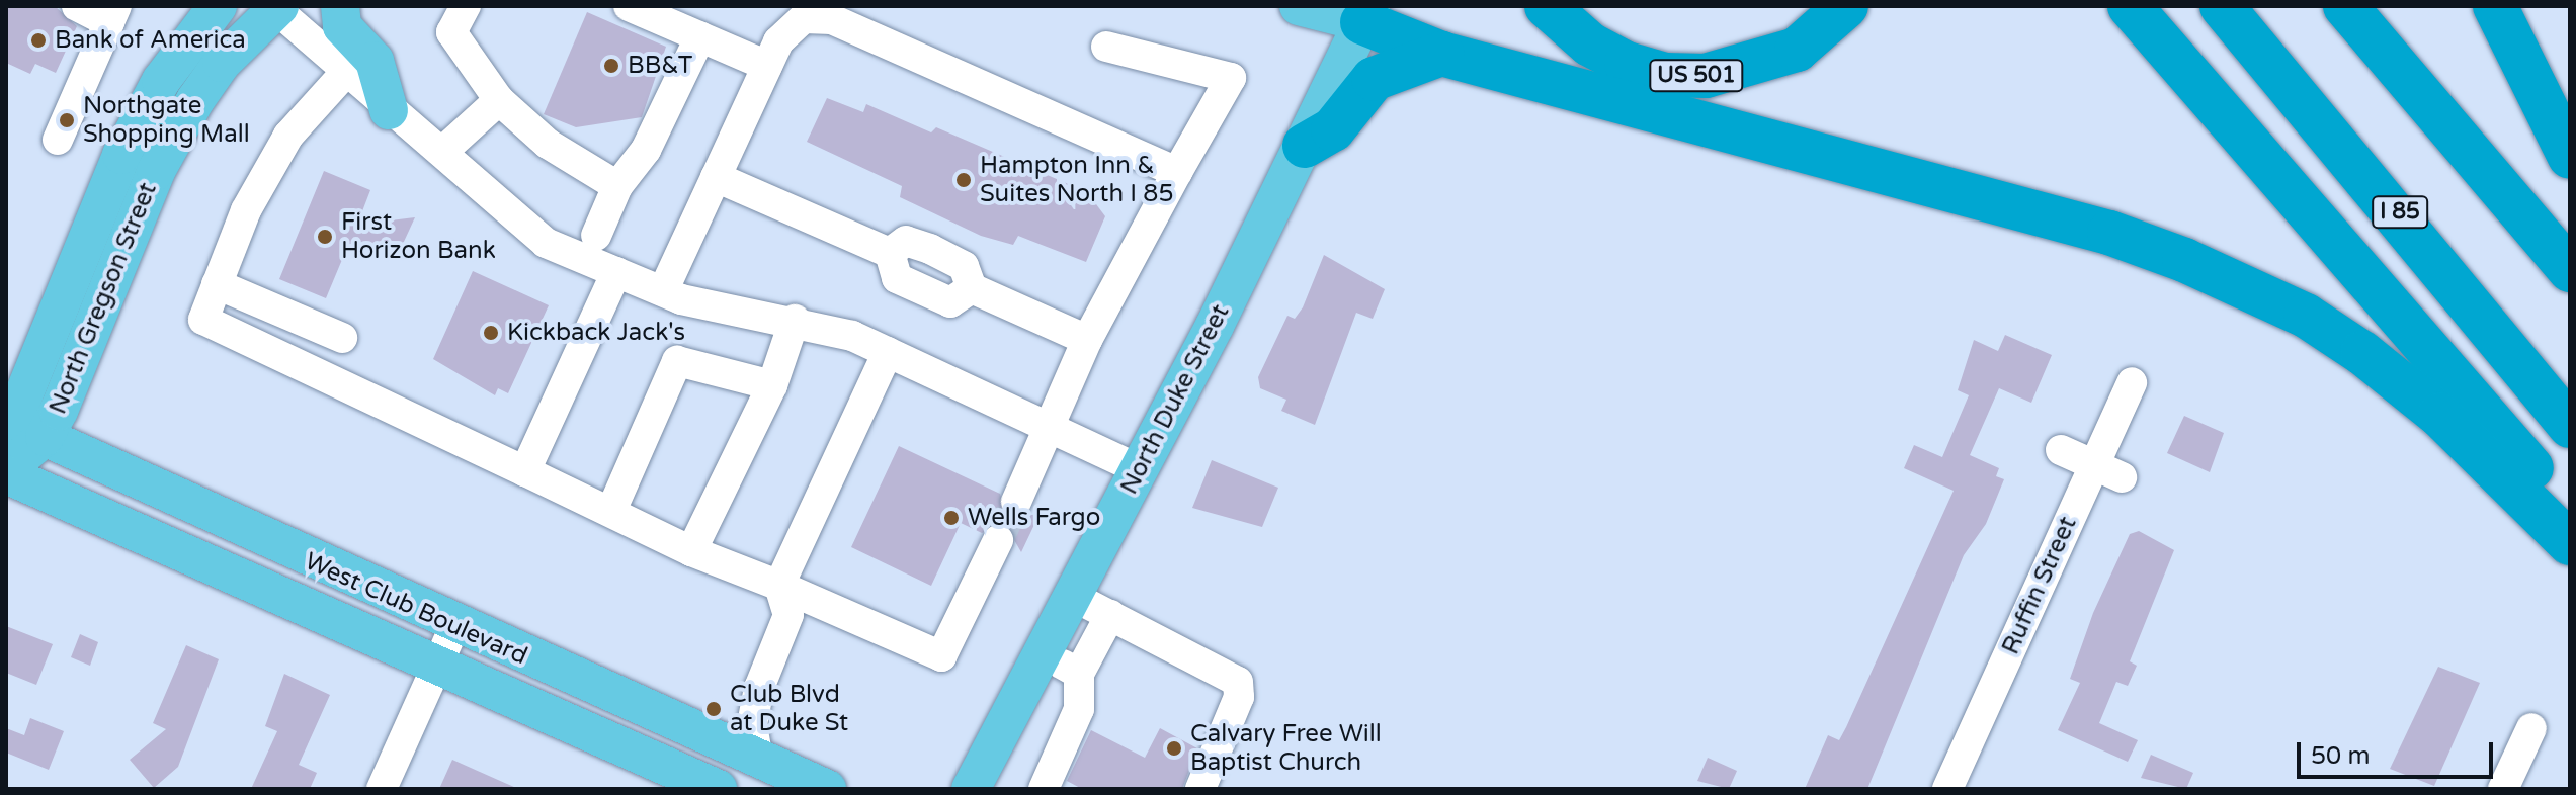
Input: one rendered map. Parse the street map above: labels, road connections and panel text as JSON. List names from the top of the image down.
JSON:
{
  "streets": {
    "highway": ["US 501", "I 85"],
    "main road": ["North Gregson Street", "North Duke Street", "West Club Boulevard"],
    "street": ["Ruffin Street"]
  },
  "crossings": [
    ["North Gregson Street", "West Club Boulevard"]
  ],
  "places": [
    "Bank of America",
    "BB&T",
    "Northgate Shopping Mall",
    "Hampton Inn & Suites North I 85",
    "First Horizon Bank",
    "Kickback Jack's",
    "Wells Fargo",
    "Club Blvd at Duke St",
    "Calvary Free Will Baptist Church"
  ],
  "scale_bar": "50 m"
}
